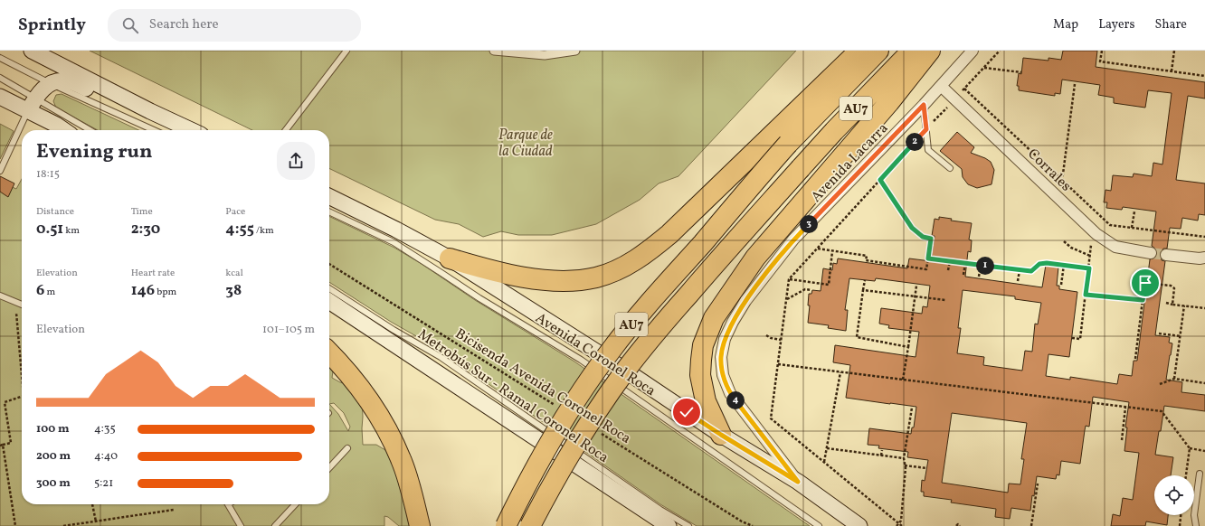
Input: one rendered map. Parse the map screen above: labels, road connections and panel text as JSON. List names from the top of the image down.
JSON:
{
  "streets": {
    "highway": ["AU7"],
    "main road": ["Avenida Coronel Roca"],
    "street": ["Avenida Lacarra", "Corrales"],
    "lane": ["Metrobús Sur - Ramal Coronel Roca"],
    "path": ["Bicisenda Avenida Coronel Roca"]
  },
  "crossings": [
    ["Avenida Lacarra", "Corrales"],
    ["Avenida Lacarra", "Avenida Coronel Roca"]
  ],
  "parks": ["Parque de la Ciudad"],
  "page": {
    "header": "Sprintly",
    "search": "Search here",
    "nav": ["Map", "Layers", "Share"],
    "heading": ["Evening run", "18:15"],
    "pins": [
      "2",
      "3",
      "1",
      "4"
    ],
    "stats": [
      ["Distance", "0.51 km"],
      ["Time", "2:30"],
      ["Pace", "4:55 /km"],
      ["Elevation", "6 m"],
      ["Heart rate", "146 bpm"],
      ["kcal", "38"]
    ],
    "chart": ["Elevation", "101–105 m"],
    "list": [
      {
        "name": "100 m",
        "note": "4:35"
      },
      {
        "name": "200 m",
        "note": "4:40"
      },
      {
        "name": "300 m",
        "note": "5:21"
      }
    ]
  }
}
